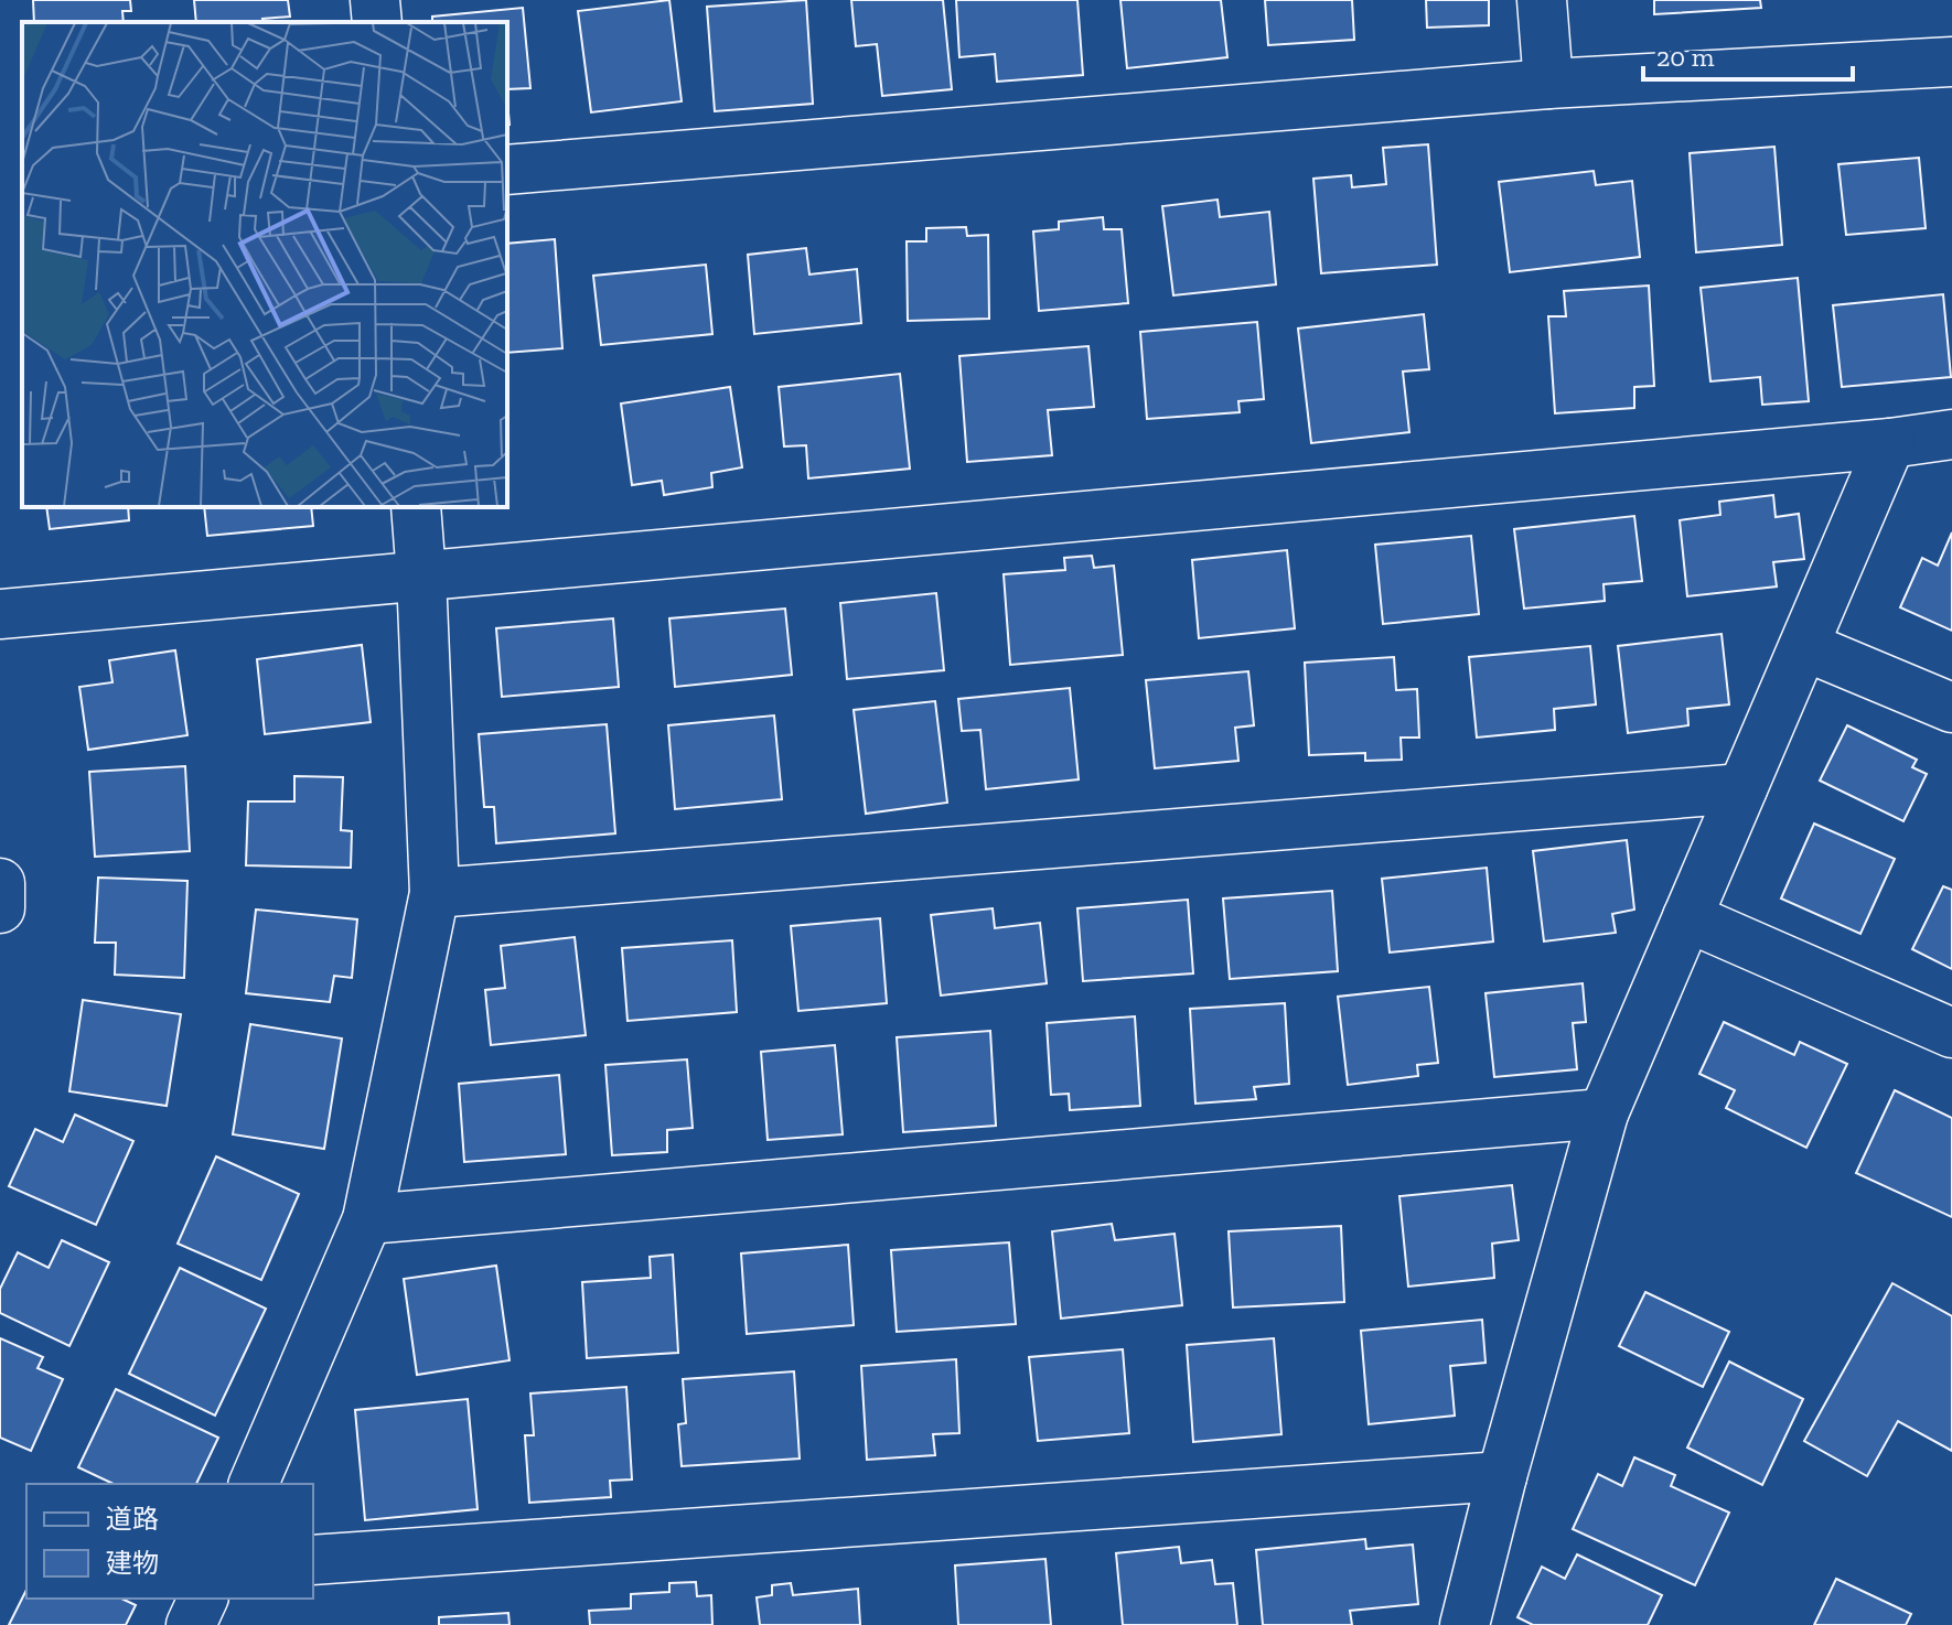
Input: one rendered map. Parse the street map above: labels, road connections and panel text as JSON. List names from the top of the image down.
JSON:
{
  "legend": ["道路", "建物"],
  "scale_bar": "20 m"
}
